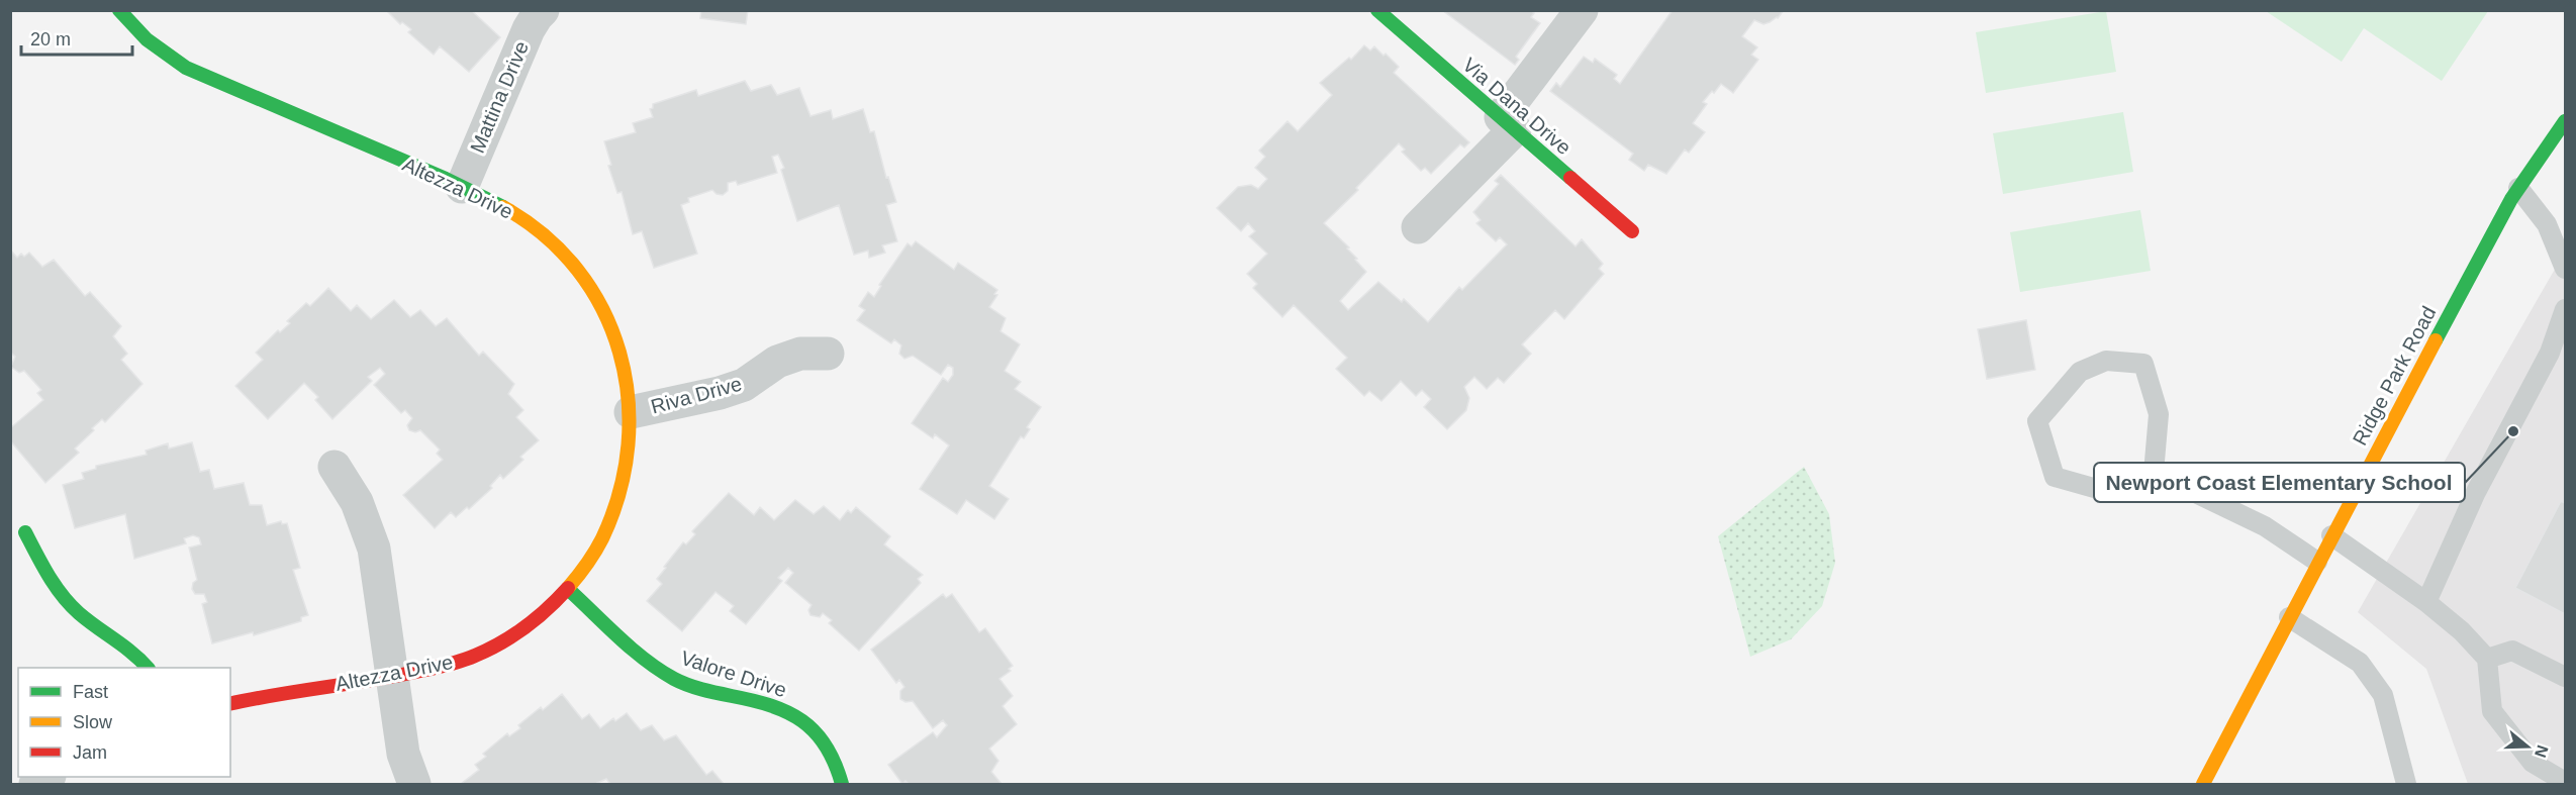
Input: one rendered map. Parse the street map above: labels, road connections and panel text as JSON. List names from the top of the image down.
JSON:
{
  "streets": {
    "street": [
      "Mattina Drive",
      "Via Dana Drive",
      "Altezza Drive",
      "Ridge Park Road",
      "Riva Drive",
      "Valore Drive"
    ]
  },
  "crossings": [
    ["Mattina Drive", "Altezza Drive"],
    ["Altezza Drive", "Riva Drive"],
    ["Altezza Drive", "Valore Drive"]
  ],
  "places": ["Newport Coast Elementary School"],
  "legend": ["Fast", "Slow", "Jam"],
  "scale_bar": "20 m",
  "north": "right"
}
